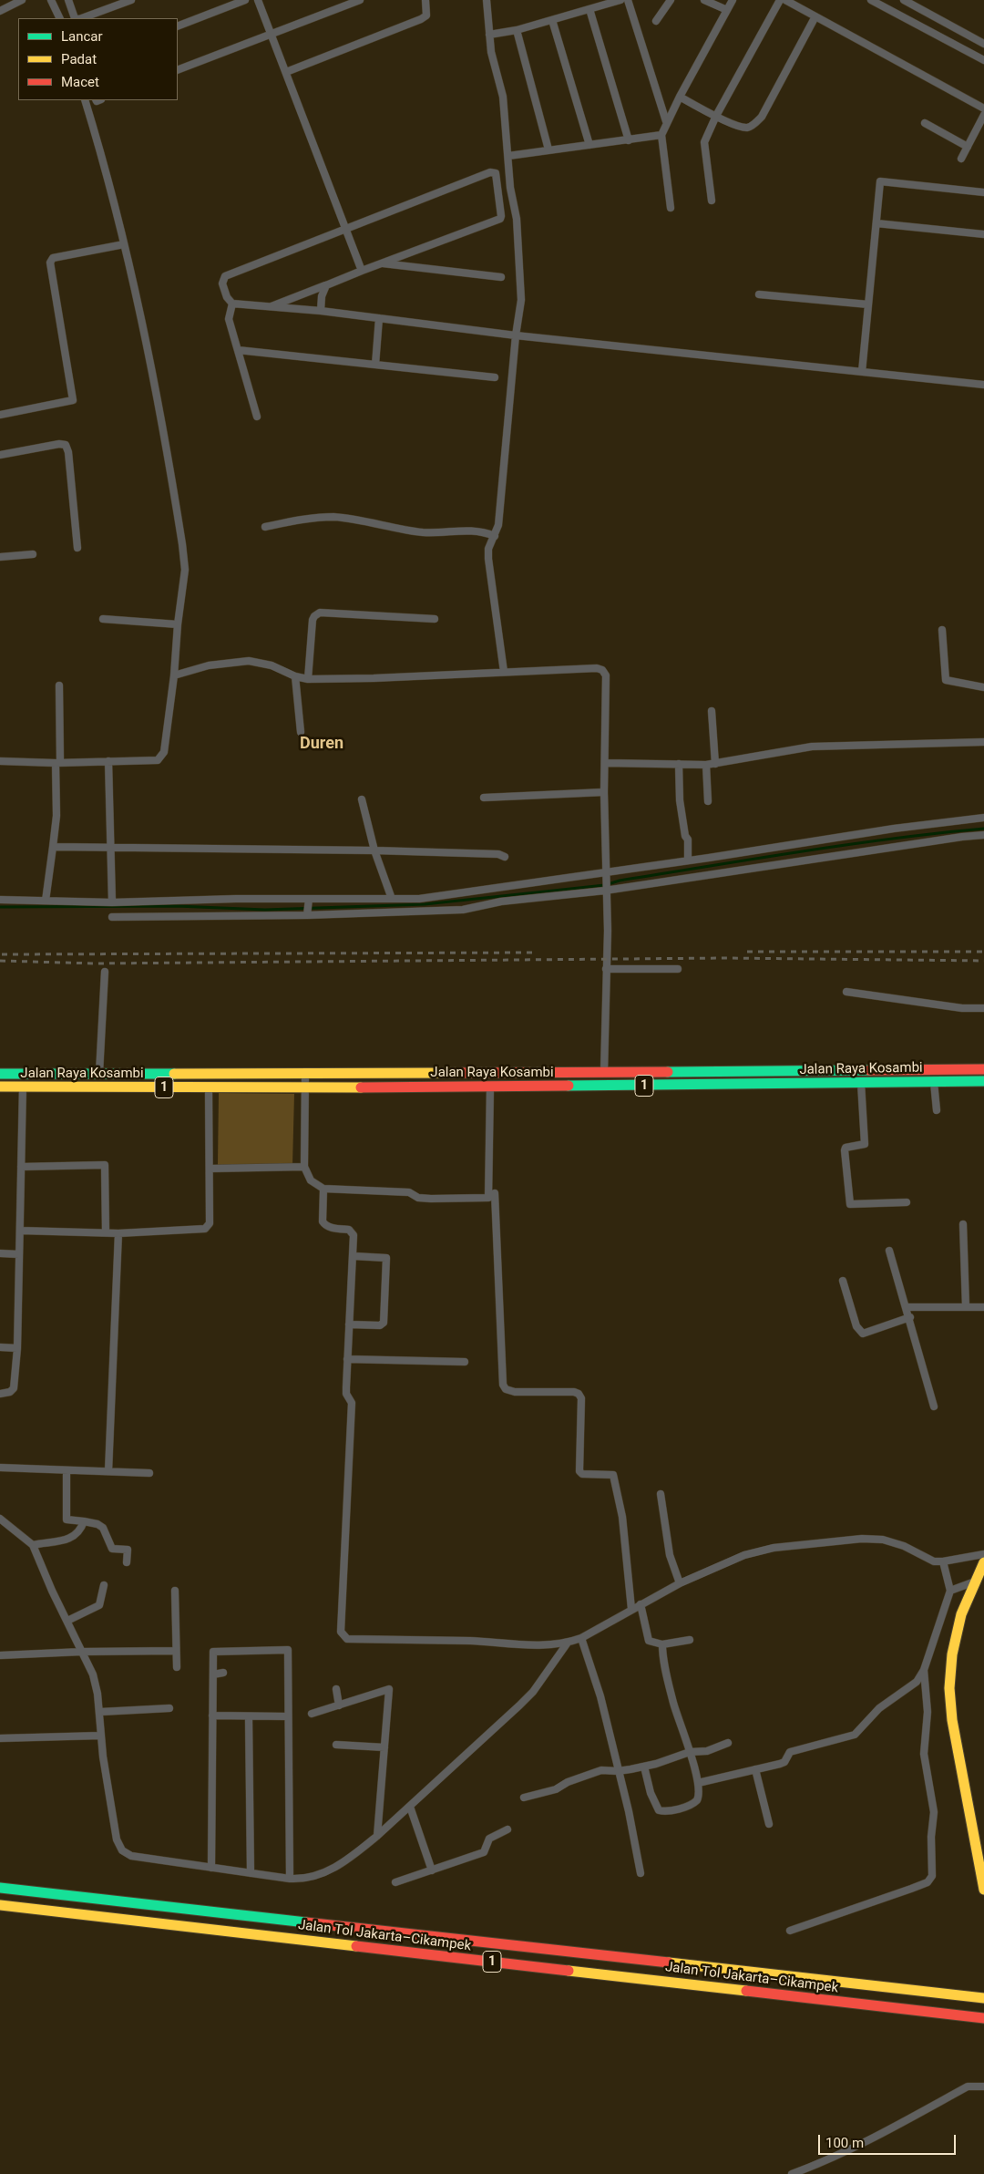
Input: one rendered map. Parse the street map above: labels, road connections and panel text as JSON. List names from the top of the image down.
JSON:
{
  "streets": {
    "main road": ["Jalan Raya Kosambi", "1", "Jalan Tol Jakarta–Cikampek"]
  },
  "districts": ["Duren"],
  "legend": ["Lancar", "Padat", "Macet"],
  "scale_bar": "100 m"
}
